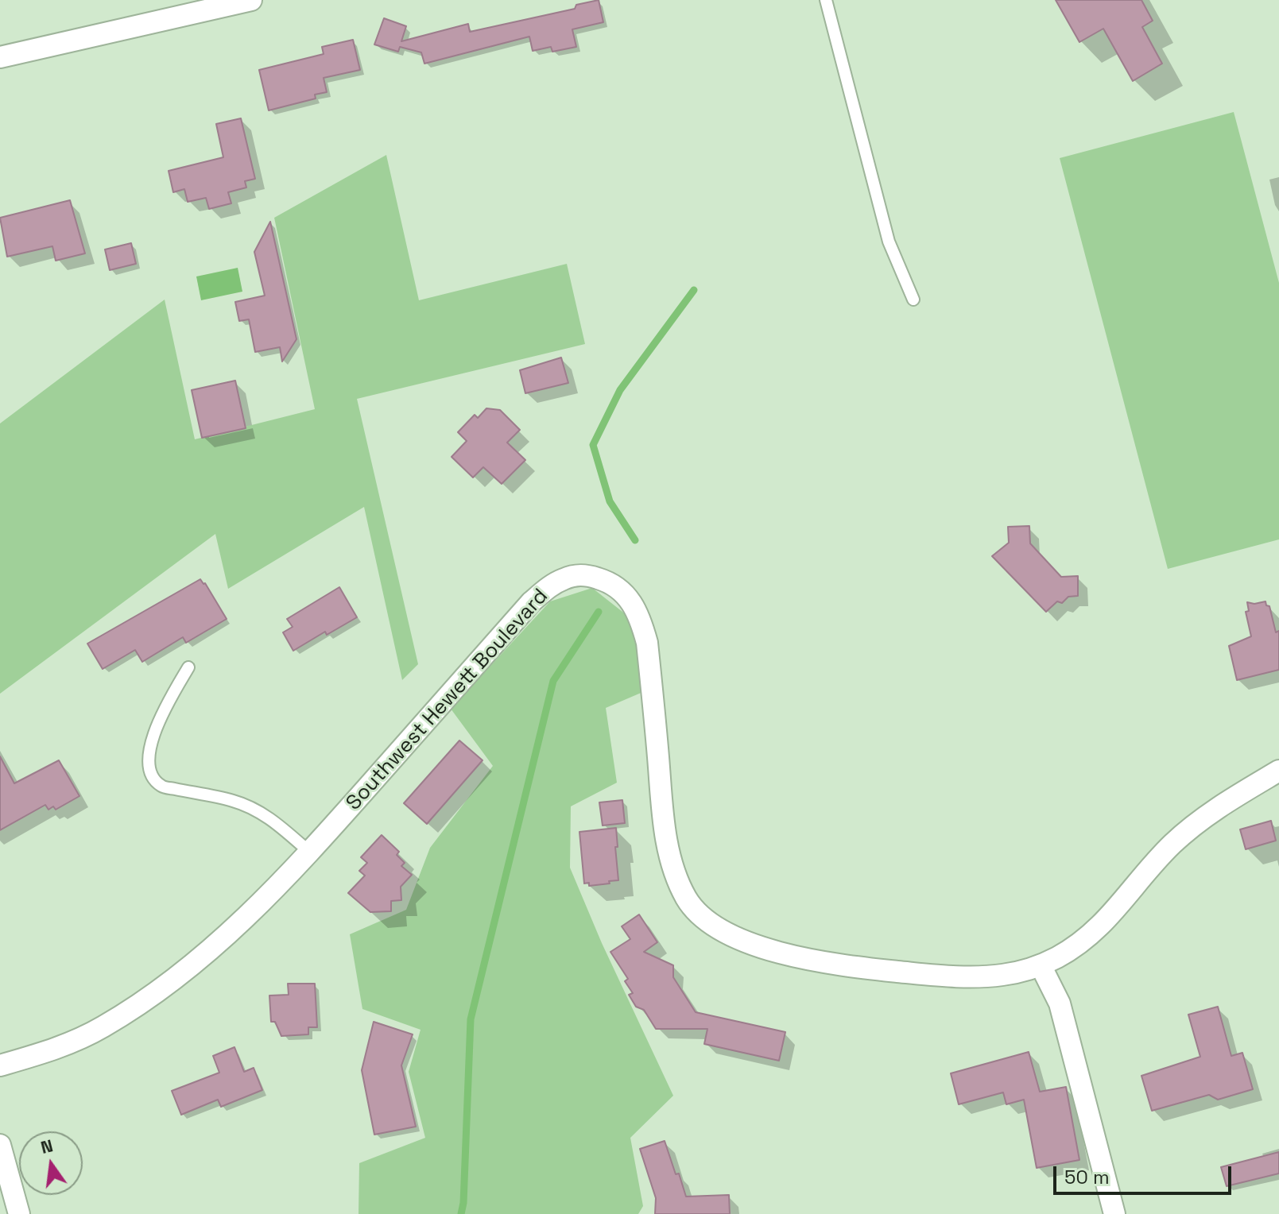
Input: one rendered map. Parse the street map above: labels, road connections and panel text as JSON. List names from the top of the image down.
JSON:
{
  "streets": {
    "street": ["Southwest Hewett Boulevard"]
  },
  "scale_bar": "50 m",
  "north": "top"
}
